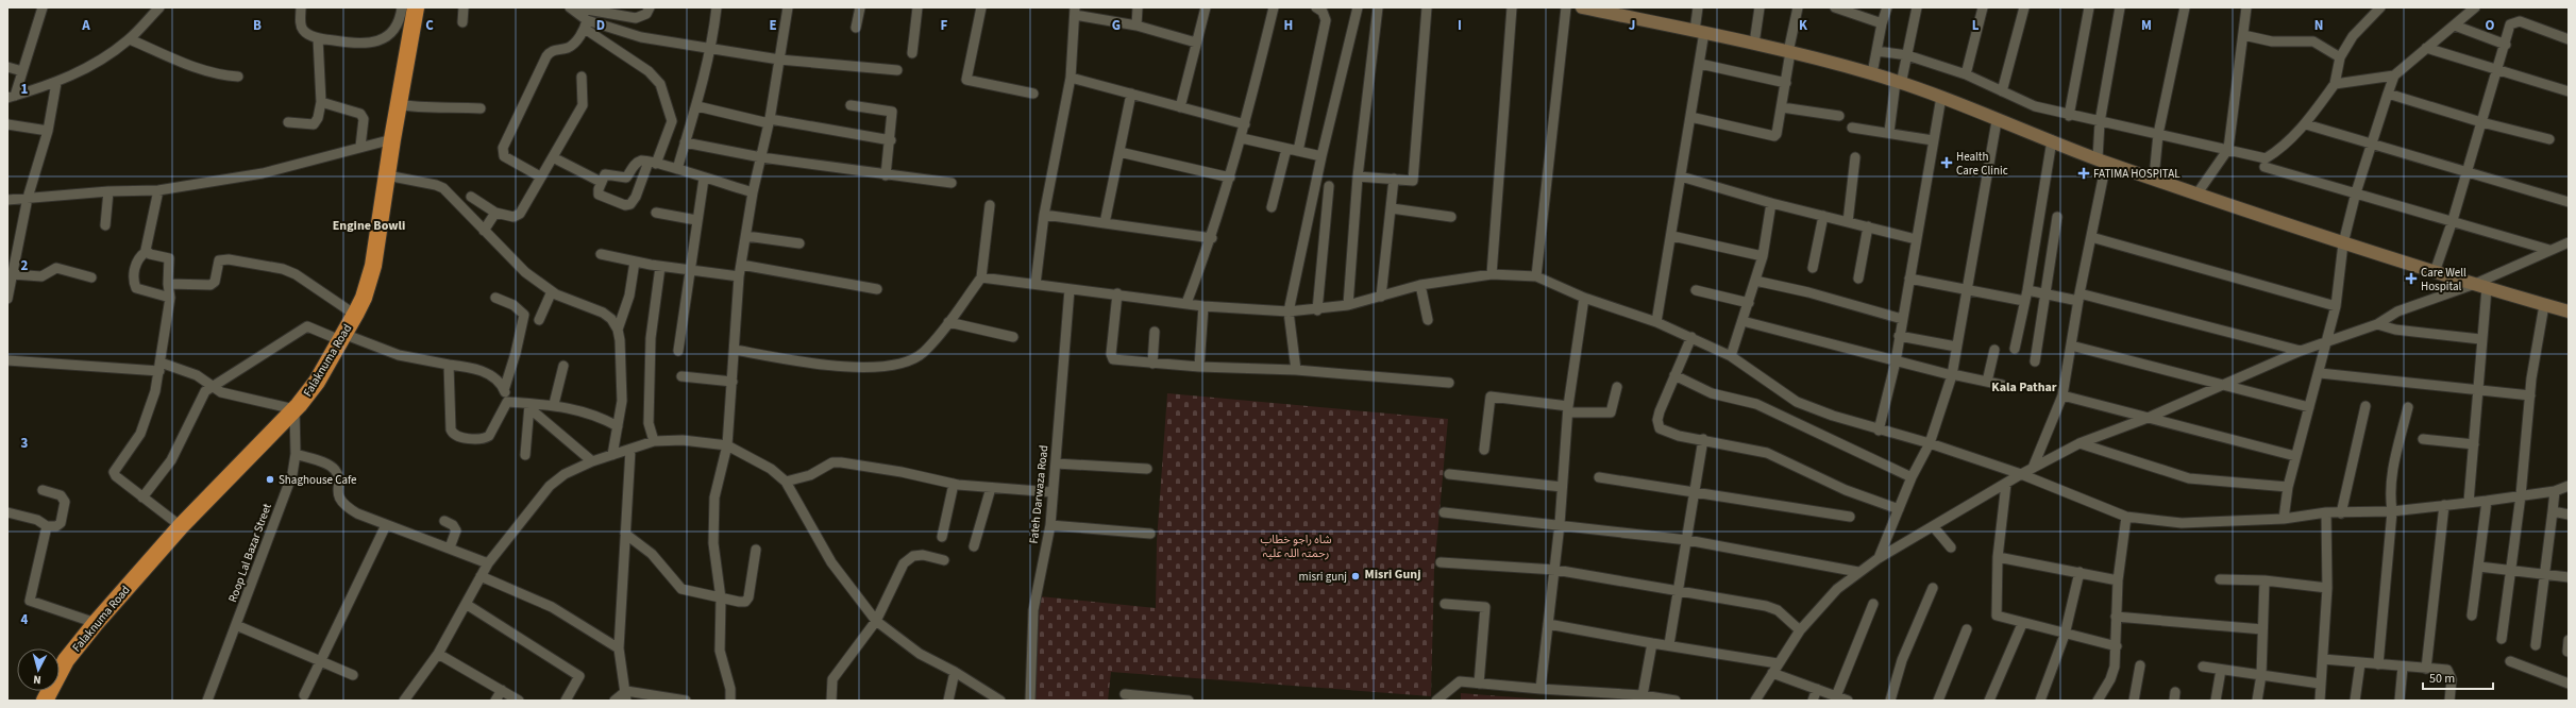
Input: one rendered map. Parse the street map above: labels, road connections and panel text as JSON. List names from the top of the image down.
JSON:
{
  "streets": {
    "highway": ["Falaknuma Road"],
    "street": ["Fateh Darwaza Road", "Roop Lal Bazar Street"]
  },
  "crossings": [
    ["Falaknuma Road", "Roop Lal Bazar Street"]
  ],
  "districts": ["Engine Bowli", "Kala Pathar", "Misri Gunj"],
  "parks": ["شاہ راجو خطاب رحمتہ اللہ علیہ"],
  "places": {
    "health": ["Health Care Clinic", "FATIMA HOSPITAL", "Care Well Hospital"],
    "other": ["Shaghouse Cafe", "misri gunj"]
  },
  "scale_bar": "50 m",
  "north": "bottom",
  "grid": {
    "columns": [
      "A",
      "B",
      "C",
      "D",
      "E",
      "F",
      "G",
      "H",
      "I",
      "J",
      "K",
      "L",
      "M",
      "N",
      "O"
    ],
    "rows": [
      "1",
      "2",
      "3",
      "4"
    ]
  }
}
